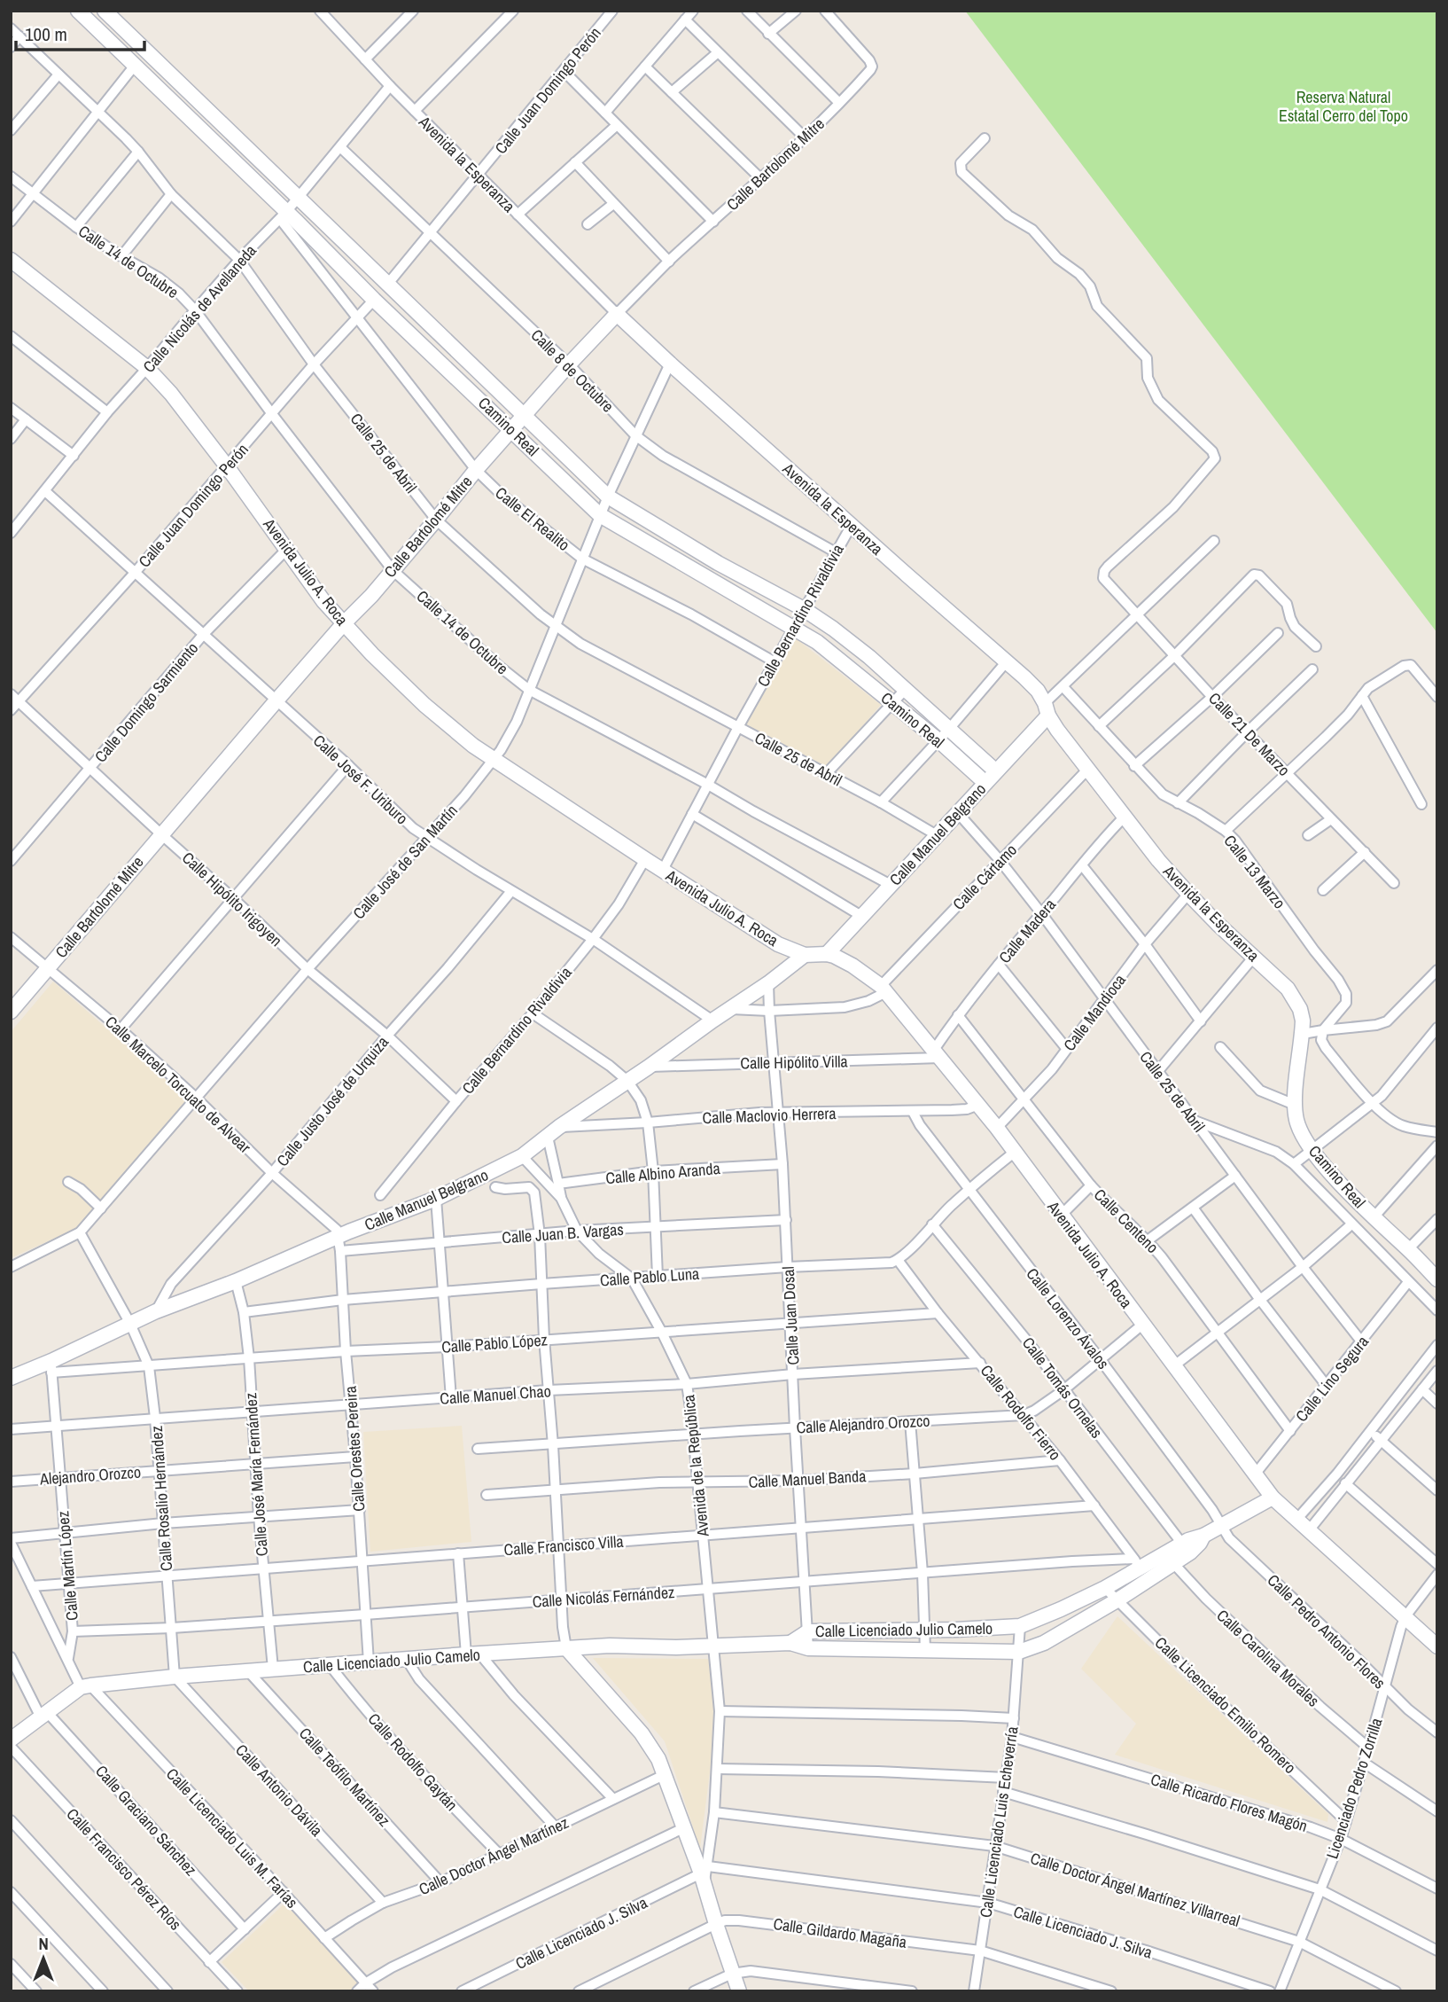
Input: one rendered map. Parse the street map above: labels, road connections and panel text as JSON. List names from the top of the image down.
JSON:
{
  "streets": {
    "street": [
      "Calle Juan Domingo Perón",
      "Avenida la Esperanza",
      "Calle Bartolomé Mitre",
      "Calle 14 de Octubre",
      "Calle Nicolás de Avellaneda",
      "Calle 8 de Octubre",
      "Camino Real",
      "Calle 25 de Abril",
      "Calle El Realito",
      "Avenida Julio A. Roca",
      "Calle Bernardino Rivaldivia",
      "Calle Domingo Sarmiento",
      "Calle 21 De Marzo",
      "Calle José F. Uriburo",
      "Calle Manuel Belgrano",
      "Calle José de San Martín",
      "Calle 13 Marzo",
      "Calle Cártamo",
      "Calle Hipólito Irigoyen",
      "Calle Madera",
      "Calle Mandioca",
      "Calle Hipólito Villa",
      "Calle Marcelo Torcuato de Alvear",
      "Calle Justo José de Urquiza",
      "Calle Maclovio Herrera",
      "Calle Albino Aranda",
      "Calle Centeno",
      "Calle Juan B. Vargas",
      "Calle Pablo Luna",
      "Calle Juan Dosal",
      "Calle Lorenzo Ávalos",
      "Calle Pablo López",
      "Calle Lino Segura",
      "Calle Tomás Ornelas",
      "Calle Manuel Chao",
      "Calle Rodolfo Fierro",
      "Calle Alejandro Orozco",
      "Calle Orestes Pereira",
      "Avenida de la República",
      "Calle José María Fernández",
      "Alejandro Orozco",
      "Calle Manuel Banda",
      "Calle Rosalio Hernández",
      "Calle Francisco Villa",
      "Calle Martín López",
      "Calle Nicolás Fernández",
      "Calle Licenciado Julio Camelo",
      "Calle Pedro Antonio Flores",
      "Calle Carolina Morales",
      "Calle Licenciado Emilio Romero",
      "Calle Rodolfo Gaytán",
      "Calle Teófilo Martínez",
      "Licenciado Pedro Zorrilla",
      "Calle Antonio Dávila",
      "Calle Ricardo Flores Magón",
      "Calle Graciano Sánchez",
      "Calle Licenciado Luis Echeverría",
      "Calle Licenciado Luis M. Farías",
      "Calle Doctor Ángel Martínez",
      "Calle Francisco Pérez Ríos",
      "Calle Doctor Ángel Martínez Villarreal",
      "Calle Licenciado J. Silva",
      "Calle Gildardo Magaña"
    ]
  },
  "crossings": [
    ["Calle Juan Domingo Perón", "Avenida la Esperanza"],
    ["Calle Juan Domingo Perón", "Calle 14 de Octubre"],
    ["Calle Juan Domingo Perón", "Calle 8 de Octubre"],
    ["Calle Juan Domingo Perón", "Camino Real"],
    ["Calle Juan Domingo Perón", "Calle 25 de Abril"],
    ["Calle Juan Domingo Perón", "Calle El Realito"],
    ["Calle Juan Domingo Perón", "Avenida Julio A. Roca"],
    ["Calle Juan Domingo Perón", "Calle José F. Uriburo"],
    ["Calle Juan Domingo Perón", "Calle Hipólito Irigoyen"],
    ["Avenida la Esperanza", "Calle Bartolomé Mitre"],
    ["Avenida la Esperanza", "Calle Nicolás de Avellaneda"],
    ["Avenida la Esperanza", "Camino Real"],
    ["Avenida la Esperanza", "Calle Bernardino Rivaldivia"],
    ["Avenida la Esperanza", "Calle Manuel Belgrano"],
    ["Avenida la Esperanza", "Calle José de San Martín"],
    ["Avenida la Esperanza", "Calle Cártamo"],
    ["Avenida la Esperanza", "Calle Madera"],
    ["Avenida la Esperanza", "Calle Mandioca"],
    ["Calle Bartolomé Mitre", "Calle 14 de Octubre"],
    ["Calle Bartolomé Mitre", "Calle 8 de Octubre"],
    ["Calle Bartolomé Mitre", "Camino Real"],
    ["Calle Bartolomé Mitre", "Calle 25 de Abril"],
    ["Calle Bartolomé Mitre", "Calle El Realito"],
    ["Calle Bartolomé Mitre", "Avenida Julio A. Roca"],
    ["Calle Bartolomé Mitre", "Calle José F. Uriburo"],
    ["Calle Bartolomé Mitre", "Calle Hipólito Irigoyen"],
    ["Calle Bartolomé Mitre", "Calle Marcelo Torcuato de Alvear"],
    ["Calle 14 de Octubre", "Calle Nicolás de Avellaneda"],
    ["Calle 14 de Octubre", "Calle Bernardino Rivaldivia"],
    ["Calle 14 de Octubre", "Calle Manuel Belgrano"],
    ["Calle 14 de Octubre", "Calle José de San Martín"],
    ["Calle Nicolás de Avellaneda", "Calle 8 de Octubre"],
    ["Calle Nicolás de Avellaneda", "Camino Real"],
    ["Calle Nicolás de Avellaneda", "Calle 25 de Abril"],
    ["Calle Nicolás de Avellaneda", "Calle El Realito"],
    ["Calle Nicolás de Avellaneda", "Avenida Julio A. Roca"],
    ["Calle Nicolás de Avellaneda", "Calle José F. Uriburo"],
    ["Calle 8 de Octubre", "Calle Bernardino Rivaldivia"],
    ["Calle 8 de Octubre", "Calle José de San Martín"],
    ["Camino Real", "Calle 25 de Abril"],
    ["Camino Real", "Calle El Realito"],
    ["Camino Real", "Calle Bernardino Rivaldivia"],
    ["Camino Real", "Calle Manuel Belgrano"],
    ["Camino Real", "Calle José de San Martín"],
    ["Camino Real", "Calle Lino Segura"],
    ["Calle 25 de Abril", "Calle Bernardino Rivaldivia"],
    ["Calle 25 de Abril", "Calle Manuel Belgrano"],
    ["Calle 25 de Abril", "Calle José de San Martín"],
    ["Calle 25 de Abril", "Calle Cártamo"],
    ["Calle 25 de Abril", "Calle Madera"],
    ["Calle 25 de Abril", "Calle Mandioca"],
    ["Calle 25 de Abril", "Calle Lino Segura"],
    ["Calle El Realito", "Calle Bernardino Rivaldivia"],
    ["Calle El Realito", "Calle José de San Martín"],
    ["Avenida Julio A. Roca", "Calle Bernardino Rivaldivia"],
    ["Avenida Julio A. Roca", "Calle Domingo Sarmiento"],
    ["Avenida Julio A. Roca", "Calle Manuel Belgrano"],
    ["Avenida Julio A. Roca", "Calle José de San Martín"],
    ["Avenida Julio A. Roca", "Calle Cártamo"],
    ["Avenida Julio A. Roca", "Calle Madera"],
    ["Avenida Julio A. Roca", "Calle Mandioca"],
    ["Avenida Julio A. Roca", "Calle Hipólito Villa"],
    ["Avenida Julio A. Roca", "Calle Maclovio Herrera"],
    ["Avenida Julio A. Roca", "Calle Lino Segura"],
    ["Avenida Julio A. Roca", "Calle Alejandro Orozco"],
    ["Avenida Julio A. Roca", "Licenciado Pedro Zorrilla"],
    ["Calle Bernardino Rivaldivia", "Calle José F. Uriburo"],
    ["Calle Bernardino Rivaldivia", "Calle Hipólito Irigoyen"],
    ["Calle Domingo Sarmiento", "Calle José F. Uriburo"],
    ["Calle Domingo Sarmiento", "Calle Hipólito Irigoyen"],
    ["Calle José F. Uriburo", "Calle Manuel Belgrano"],
    ["Calle José F. Uriburo", "Calle José de San Martín"],
    ["Calle José F. Uriburo", "Calle Justo José de Urquiza"],
    ["Calle Manuel Belgrano", "Calle Hipólito Villa"],
    ["Calle Manuel Belgrano", "Calle Marcelo Torcuato de Alvear"],
    ["Calle Manuel Belgrano", "Calle Justo José de Urquiza"],
    ["Calle Manuel Belgrano", "Calle Maclovio Herrera"],
    ["Calle Manuel Belgrano", "Calle Juan B. Vargas"],
    ["Calle Manuel Belgrano", "Calle Juan Dosal"],
    ["Calle Manuel Belgrano", "Calle Pablo López"],
    ["Calle Manuel Belgrano", "Calle Orestes Pereira"],
    ["Calle Manuel Belgrano", "Avenida de la República"],
    ["Calle Manuel Belgrano", "Calle José María Fernández"],
    ["Calle Manuel Belgrano", "Calle Rosalio Hernández"],
    ["Calle Manuel Belgrano", "Calle Martín López"],
    ["Calle José de San Martín", "Calle Hipólito Irigoyen"],
    ["Calle José de San Martín", "Calle Marcelo Torcuato de Alvear"],
    ["Calle José de San Martín", "Calle Rosalio Hernández"],
    ["Calle Hipólito Irigoyen", "Calle Justo José de Urquiza"],
    ["Calle Madera", "Calle Hipólito Villa"],
    ["Calle Madera", "Calle Centeno"],
    ["Calle Mandioca", "Calle Centeno"],
    ["Calle Hipólito Villa", "Calle Juan Dosal"],
    ["Calle Marcelo Torcuato de Alvear", "Calle Justo José de Urquiza"],
    ["Calle Marcelo Torcuato de Alvear", "Calle Juan B. Vargas"],
    ["Calle Marcelo Torcuato de Alvear", "Calle Orestes Pereira"],
    ["Calle Maclovio Herrera", "Calle Juan Dosal"],
    ["Calle Maclovio Herrera", "Calle Lorenzo Ávalos"],
    ["Calle Albino Aranda", "Calle Juan Dosal"],
    ["Calle Centeno", "Calle Lino Segura"],
    ["Calle Juan B. Vargas", "Calle Juan Dosal"],
    ["Calle Juan B. Vargas", "Calle Orestes Pereira"],
    ["Calle Juan B. Vargas", "Avenida de la República"],
    ["Calle Pablo Luna", "Calle Juan Dosal"],
    ["Calle Pablo Luna", "Calle Rodolfo Fierro"],
    ["Calle Pablo Luna", "Calle Orestes Pereira"],
    ["Calle Pablo Luna", "Avenida de la República"],
    ["Calle Pablo Luna", "Calle José María Fernández"],
    ["Calle Juan Dosal", "Calle Pablo López"],
    ["Calle Juan Dosal", "Calle Manuel Chao"],
    ["Calle Juan Dosal", "Calle Alejandro Orozco"],
    ["Calle Juan Dosal", "Calle Manuel Banda"],
    ["Calle Juan Dosal", "Calle Francisco Villa"],
    ["Calle Juan Dosal", "Calle Nicolás Fernández"],
    ["Calle Juan Dosal", "Calle Licenciado Julio Camelo"],
    ["Calle Lorenzo Ávalos", "Calle Alejandro Orozco"],
    ["Calle Lorenzo Ávalos", "Calle Pedro Antonio Flores"],
    ["Calle Pablo López", "Calle Rodolfo Fierro"],
    ["Calle Pablo López", "Calle Orestes Pereira"],
    ["Calle Pablo López", "Avenida de la República"],
    ["Calle Pablo López", "Calle José María Fernández"],
    ["Calle Pablo López", "Calle Rosalio Hernández"],
    ["Calle Pablo López", "Calle Martín López"],
    ["Calle Tomás Ornelas", "Calle Alejandro Orozco"],
    ["Calle Manuel Chao", "Calle Rodolfo Fierro"],
    ["Calle Manuel Chao", "Calle Orestes Pereira"],
    ["Calle Manuel Chao", "Avenida de la República"],
    ["Calle Manuel Chao", "Calle José María Fernández"],
    ["Calle Manuel Chao", "Calle Rosalio Hernández"],
    ["Calle Manuel Chao", "Calle Martín López"],
    ["Calle Rodolfo Fierro", "Calle Alejandro Orozco"],
    ["Calle Rodolfo Fierro", "Calle Manuel Banda"],
    ["Calle Rodolfo Fierro", "Calle Francisco Villa"],
    ["Calle Rodolfo Fierro", "Calle Nicolás Fernández"],
    ["Calle Alejandro Orozco", "Avenida de la República"],
    ["Calle Orestes Pereira", "Alejandro Orozco"],
    ["Calle Orestes Pereira", "Calle Francisco Villa"],
    ["Calle Orestes Pereira", "Calle Nicolás Fernández"],
    ["Calle Orestes Pereira", "Calle Licenciado Julio Camelo"],
    ["Avenida de la República", "Calle Manuel Banda"],
    ["Avenida de la República", "Calle Francisco Villa"],
    ["Avenida de la República", "Calle Nicolás Fernández"],
    ["Avenida de la República", "Calle Licenciado Julio Camelo"],
    ["Avenida de la República", "Calle Doctor Ángel Martínez Villarreal"],
    ["Avenida de la República", "Calle Licenciado J. Silva"],
    ["Calle José María Fernández", "Alejandro Orozco"],
    ["Calle José María Fernández", "Calle Francisco Villa"],
    ["Calle José María Fernández", "Calle Nicolás Fernández"],
    ["Calle José María Fernández", "Calle Licenciado Julio Camelo"],
    ["Alejandro Orozco", "Calle Rosalio Hernández"],
    ["Alejandro Orozco", "Calle Martín López"],
    ["Calle Rosalio Hernández", "Calle Francisco Villa"],
    ["Calle Rosalio Hernández", "Calle Nicolás Fernández"],
    ["Calle Rosalio Hernández", "Calle Licenciado Julio Camelo"],
    ["Calle Rosalio Hernández", "Calle Antonio Dávila"],
    ["Calle Francisco Villa", "Calle Martín López"],
    ["Calle Martín López", "Calle Nicolás Fernández"],
    ["Calle Licenciado Julio Camelo", "Calle Rodolfo Gaytán"],
    ["Calle Licenciado Julio Camelo", "Calle Teófilo Martínez"],
    ["Calle Licenciado Julio Camelo", "Calle Antonio Dávila"],
    ["Calle Licenciado Julio Camelo", "Calle Licenciado Luis Echeverría"],
    ["Calle Licenciado Julio Camelo", "Calle Licenciado Luis M. Farías"],
    ["Calle Pedro Antonio Flores", "Licenciado Pedro Zorrilla"],
    ["Calle Carolina Morales", "Licenciado Pedro Zorrilla"],
    ["Calle Licenciado Emilio Romero", "Licenciado Pedro Zorrilla"],
    ["Calle Rodolfo Gaytán", "Calle Doctor Ángel Martínez"],
    ["Calle Teófilo Martínez", "Calle Doctor Ángel Martínez"],
    ["Licenciado Pedro Zorrilla", "Calle Ricardo Flores Magón"],
    ["Licenciado Pedro Zorrilla", "Calle Doctor Ángel Martínez Villarreal"],
    ["Calle Antonio Dávila", "Calle Doctor Ángel Martínez"],
    ["Calle Ricardo Flores Magón", "Calle Licenciado Luis Echeverría"],
    ["Calle Licenciado Luis Echeverría", "Calle Doctor Ángel Martínez Villarreal"],
    ["Calle Licenciado Luis Echeverría", "Calle Licenciado J. Silva"],
    ["Calle Licenciado Luis Echeverría", "Calle Gildardo Magaña"],
    ["Calle Licenciado Luis M. Farías", "Calle Doctor Ángel Martínez"]
  ],
  "parks": ["Reserva Natural Estatal Cerro del Topo"],
  "scale_bar": "100 m",
  "north": "top"
}
